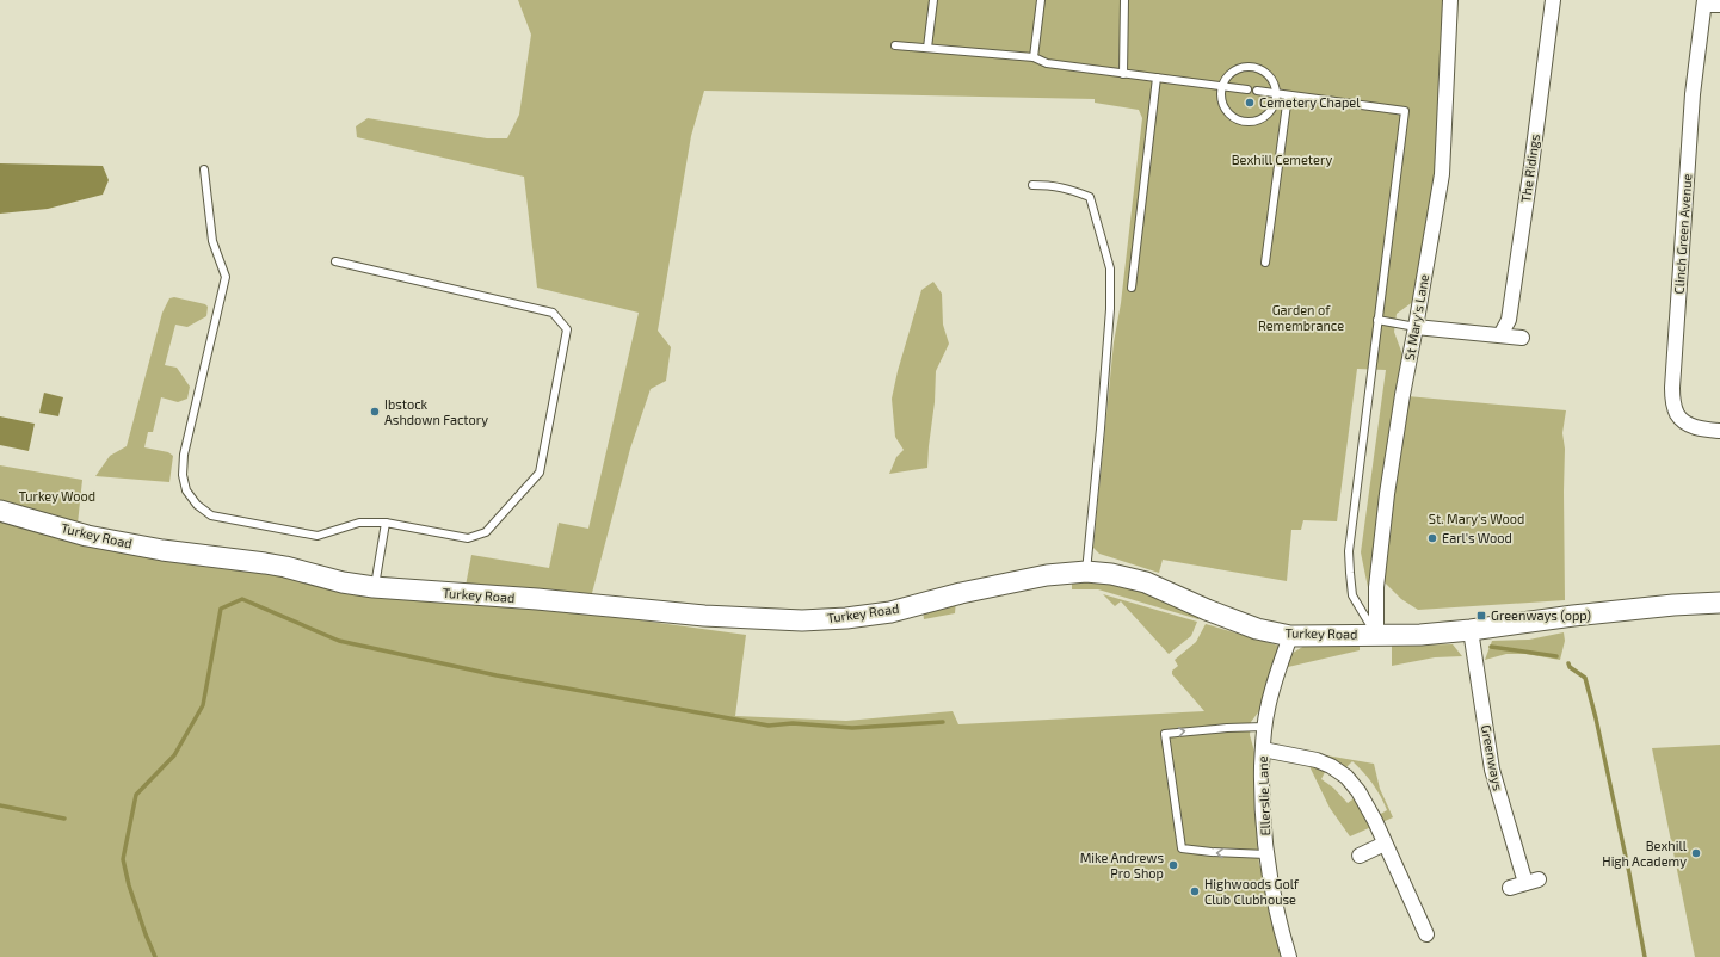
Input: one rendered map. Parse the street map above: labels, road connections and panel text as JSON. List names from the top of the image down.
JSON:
{
  "streets": {
    "street": [
      "The Ridings",
      "Clinch Green Avenue",
      "St Mary's Lane",
      "Turkey Road",
      "Greenways",
      "Ellerslie Lane"
    ]
  },
  "crossings": [
    ["St Mary's Lane", "Turkey Road"],
    ["Turkey Road", "Greenways"],
    ["Turkey Road", "Ellerslie Lane"]
  ],
  "parks": [
    "Bexhill Cemetery",
    "Garden of Remembrance",
    "Turkey Wood",
    "St. Mary's Wood"
  ],
  "places": {
    "other": [
      "Cemetery Chapel",
      "Ibstock Ashdown Factory",
      "Earl's Wood",
      "Bexhill High Academy",
      "Mike Andrews Pro Shop",
      "Highwoods Golf Club Clubhouse"
    ],
    "transit": ["Greenways (opp)"]
  }
}
